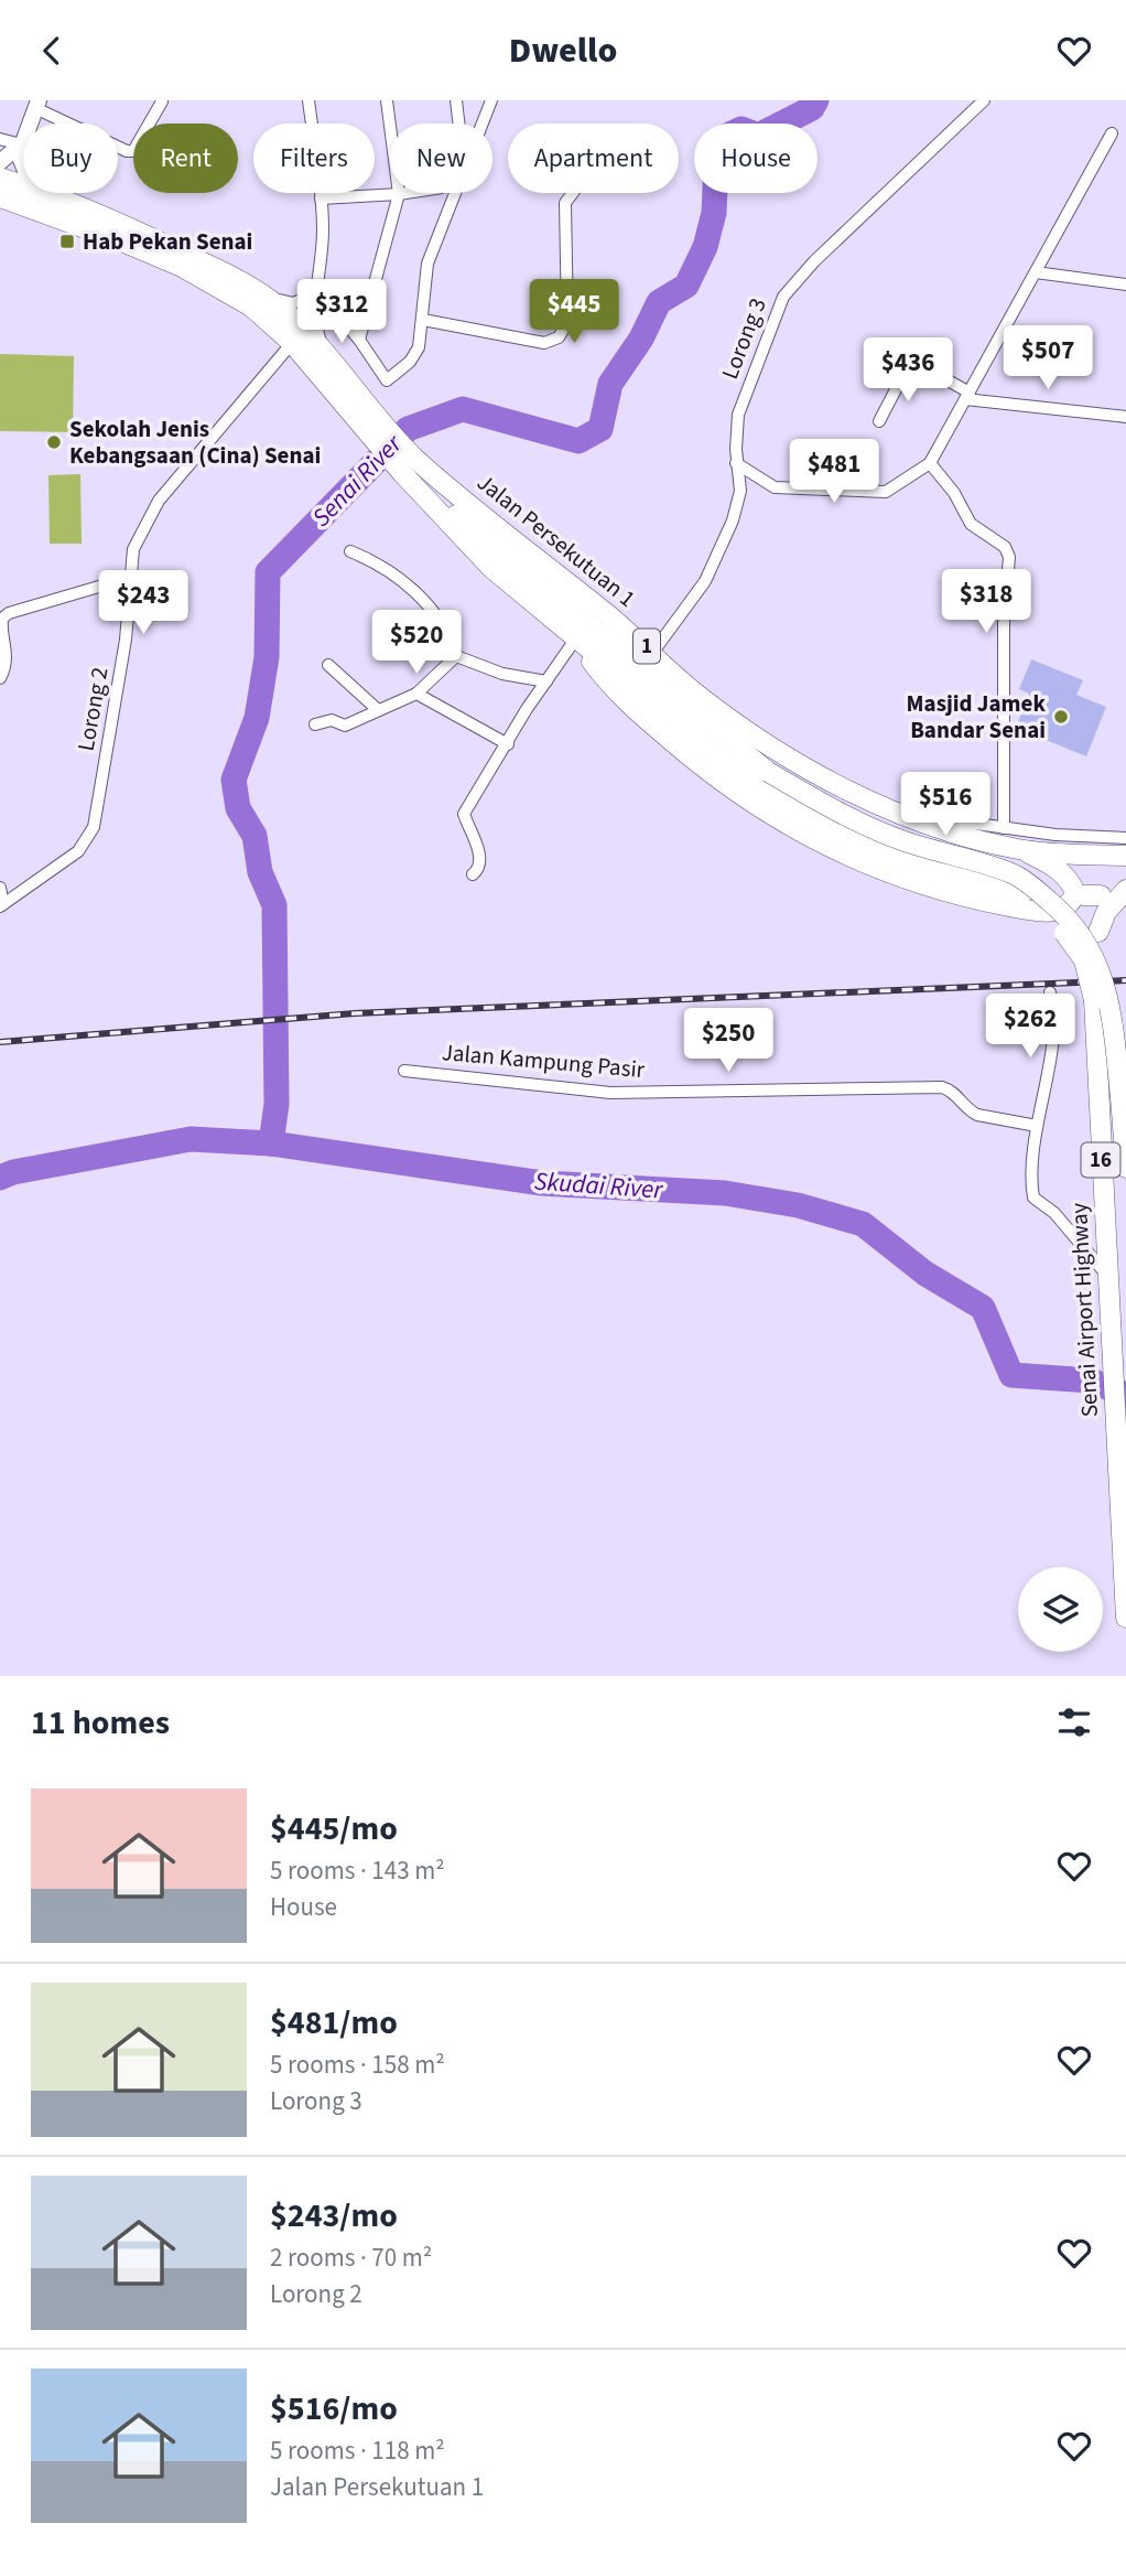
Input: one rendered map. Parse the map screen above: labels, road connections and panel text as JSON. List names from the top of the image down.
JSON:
{
  "streets": {
    "highway": [
      "Jalan Persekutuan 1",
      "1",
      "16",
      "Senai Airport Highway"
    ],
    "street": ["Lorong 3", "Lorong 2", "Jalan Kampung Pasir"]
  },
  "crossings": [
    ["Lorong 3", "Jalan Persekutuan 1"],
    ["Jalan Persekutuan 1", "Lorong 2"]
  ],
  "water": ["Senai River", "Skudai River"],
  "places": {
    "transit": ["Hab Pekan Senai"],
    "other": ["Sekolah Jenis Kebangsaan (Cina) Senai", "Masjid Jamek Bandar Senai"]
  },
  "page": {
    "header": "Dwello",
    "chip": [
      "Buy",
      "Rent",
      "Filters",
      "New",
      "Apartment",
      "House"
    ],
    "price": [
      "$312",
      "$445",
      "$507",
      "$436",
      "$481",
      "$318",
      "$243",
      "$520",
      "$516",
      "$262",
      "$250"
    ],
    "heading": "11 homes",
    "list": [
      {
        "name": "$445/mo",
        "note": "5 rooms · 143 m² · House"
      },
      {
        "name": "$481/mo",
        "note": "5 rooms · 158 m² · Lorong 3"
      },
      {
        "name": "$243/mo",
        "note": "2 rooms · 70 m² · Lorong 2"
      },
      {
        "name": "$516/mo",
        "note": "5 rooms · 118 m² · Jalan Persekutuan 1"
      }
    ]
  }
}
